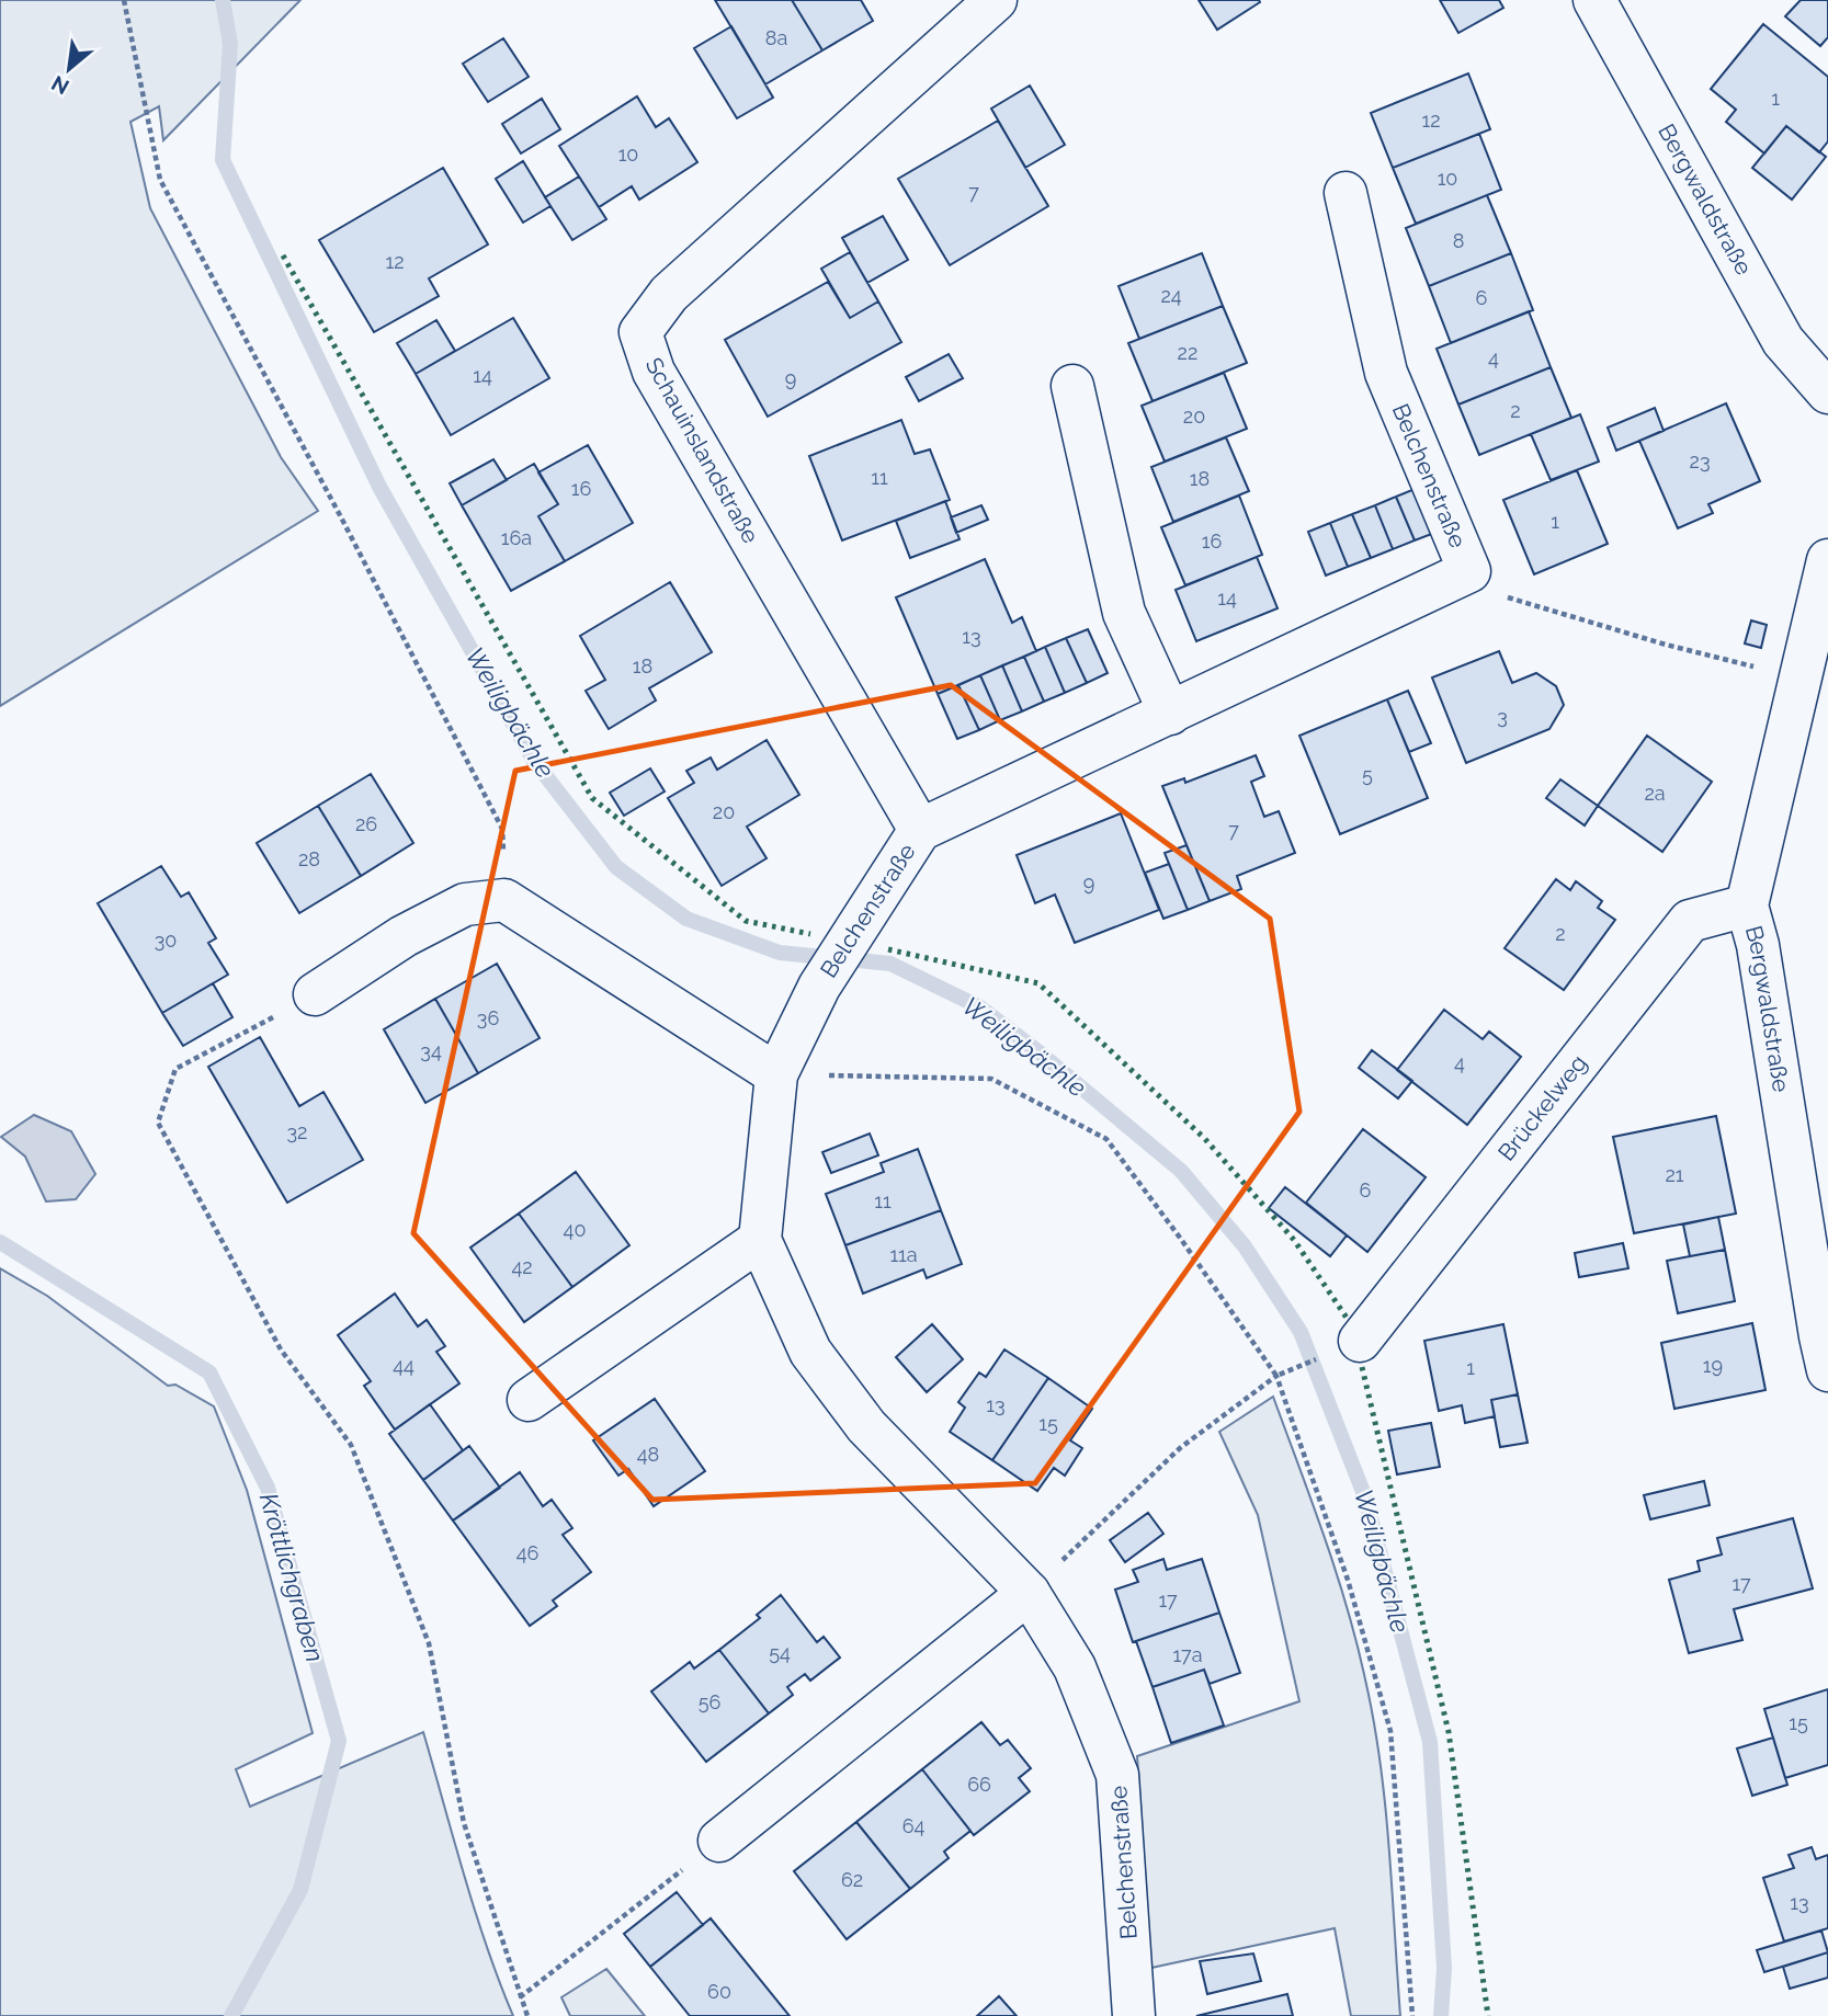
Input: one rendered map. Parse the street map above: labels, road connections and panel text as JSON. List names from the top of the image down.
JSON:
{
  "streets": {
    "street": [
      "Bergwaldstraße",
      "Schauinslandstraße",
      "Belchenstraße",
      "Brückelweg"
    ]
  },
  "crossings": [
    ["Bergwaldstraße", "Brückelweg"],
    ["Schauinslandstraße", "Belchenstraße"]
  ],
  "water": ["Weiligbächle", "Kröttlichgraben"],
  "house_numbers": [
    "8a",
    "1",
    "12",
    "10",
    "10",
    "7",
    "8",
    "12",
    "24",
    "6",
    "22",
    "4",
    "14",
    "9",
    "2",
    "20",
    "23",
    "11",
    "18",
    "16",
    "1",
    "16a",
    "16",
    "14",
    "13",
    "18",
    "3",
    "5",
    "2a",
    "20",
    "26",
    "7",
    "28",
    "9",
    "2",
    "30",
    "36",
    "34",
    "4",
    "32",
    "21",
    "6",
    "11",
    "40",
    "11a",
    "42",
    "44",
    "19",
    "1",
    "13",
    "15",
    "48",
    "46",
    "17",
    "17",
    "54",
    "17a",
    "56",
    "15",
    "66",
    "64",
    "62",
    "13",
    "60"
  ],
  "north": "bottom left"
}
